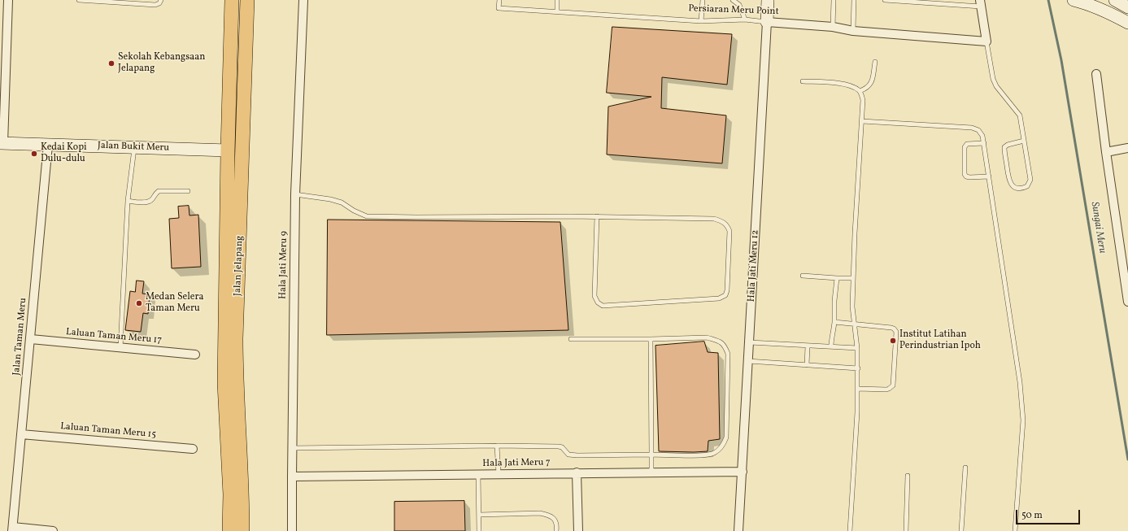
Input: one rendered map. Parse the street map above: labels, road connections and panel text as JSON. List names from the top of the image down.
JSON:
{
  "streets": {
    "main road": ["Jalan Jelapang"],
    "street": [
      "Persiaran Meru Point",
      "Jalan Bukit Meru",
      "Hala Jati Meru 9",
      "Hala Jati Meru 12",
      "Jalan Taman Meru",
      "Laluan Taman Meru 17",
      "Laluan Taman Meru 15",
      "Hala Jati Meru 7"
    ]
  },
  "crossings": [
    ["Persiaran Meru Point", "Hala Jati Meru 12"],
    ["Jalan Bukit Meru", "Jalan Jelapang"],
    ["Jalan Bukit Meru", "Jalan Taman Meru"],
    ["Hala Jati Meru 9", "Hala Jati Meru 7"],
    ["Hala Jati Meru 12", "Hala Jati Meru 7"],
    ["Jalan Taman Meru", "Laluan Taman Meru 17"],
    ["Jalan Taman Meru", "Laluan Taman Meru 15"]
  ],
  "water": ["Sungai Meru"],
  "places": [
    "Sekolah Kebangsaan Jelapang",
    "Kedai Kopi Dulu-dulu",
    "Medan Selera Taman Meru",
    "Institut Latihan Perindustrian Ipoh"
  ],
  "scale_bar": "50 m"
}
